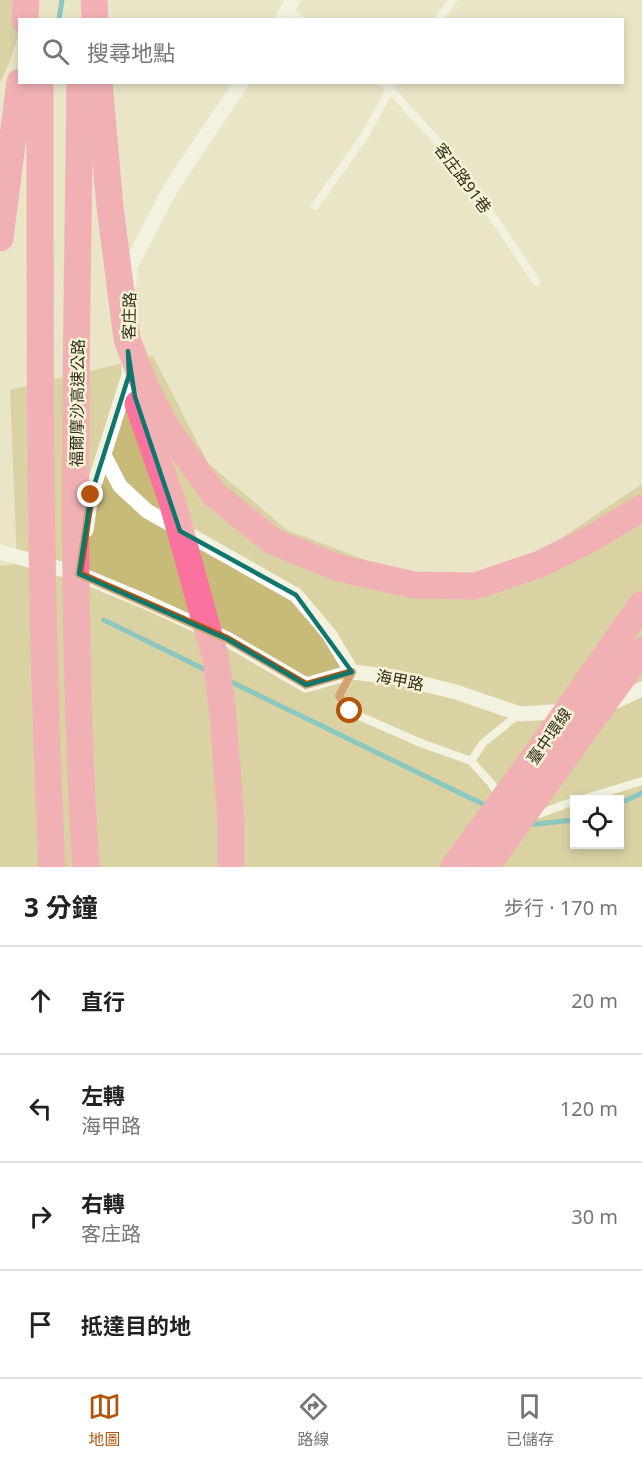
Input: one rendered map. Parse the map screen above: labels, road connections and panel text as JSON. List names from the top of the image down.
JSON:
{
  "streets": {
    "highway": ["福爾摩沙高速公路", "臺中環線"],
    "street": ["客庄路", "海甲路"],
    "lane": ["客庄路91巷"]
  },
  "crossings": [
    ["客庄路", "海甲路"]
  ],
  "page": {
    "search": "搜尋地點",
    "heading": ["3 分鐘", "步行 · 170 m"],
    "list": [
      ["直行", "20 m"],
      ["左轉", "海甲路", "120 m"],
      ["右轉", "客庄路", "30 m"],
      "抵達目的地"
    ],
    "nav": ["地圖", "路線", "已儲存"]
  }
}
